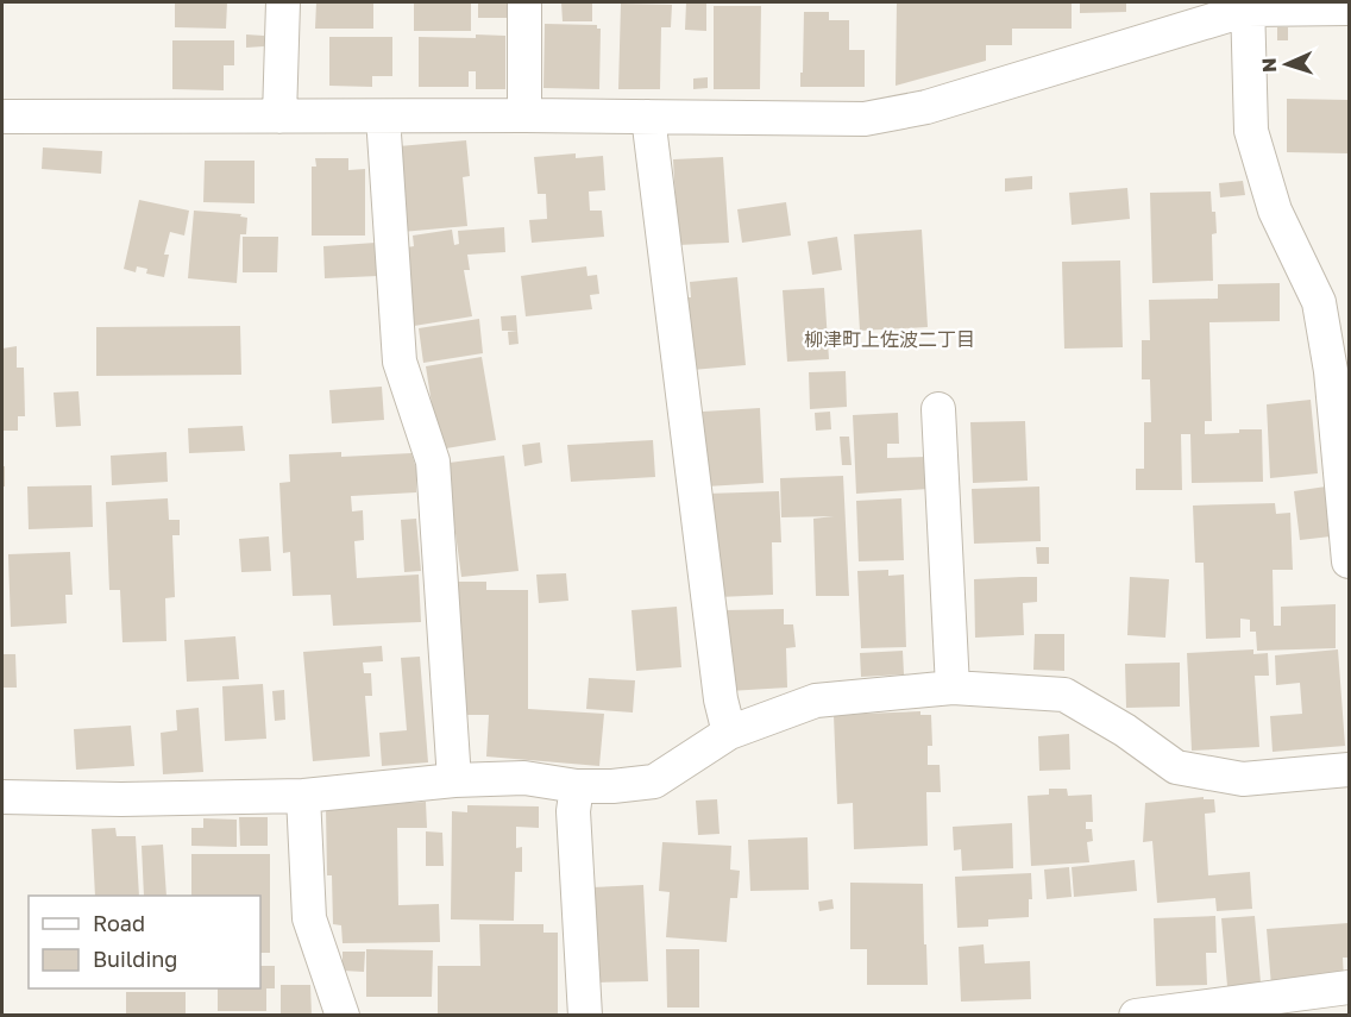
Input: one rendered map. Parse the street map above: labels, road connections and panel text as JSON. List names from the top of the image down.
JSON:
{
  "districts": ["柳津町上佐波二丁目"],
  "legend": ["Road", "Building"],
  "north": "left"
}
